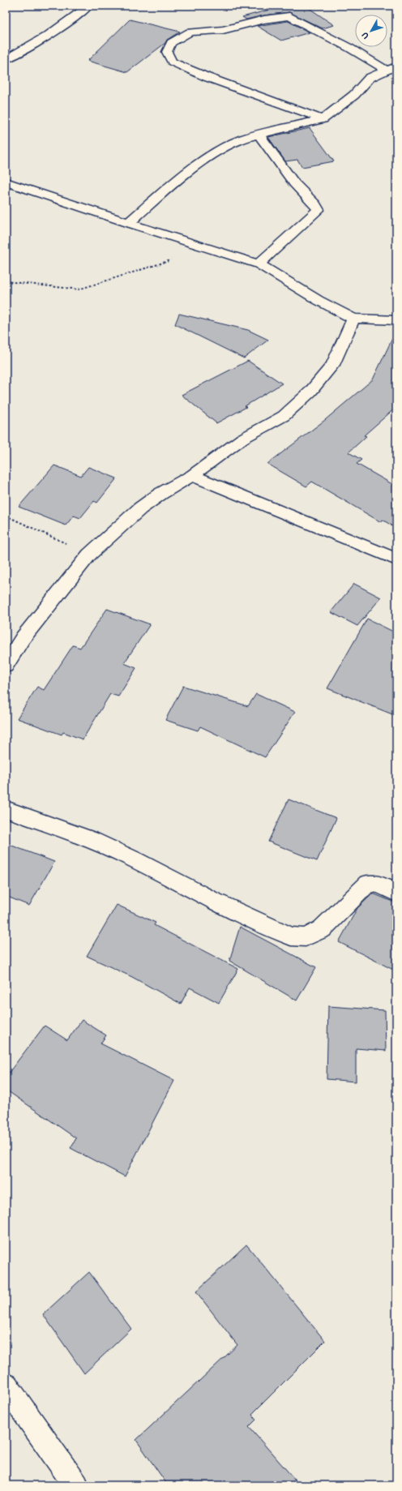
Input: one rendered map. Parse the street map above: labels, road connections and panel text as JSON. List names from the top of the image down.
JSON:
{
  "north": "bottom left"
}
